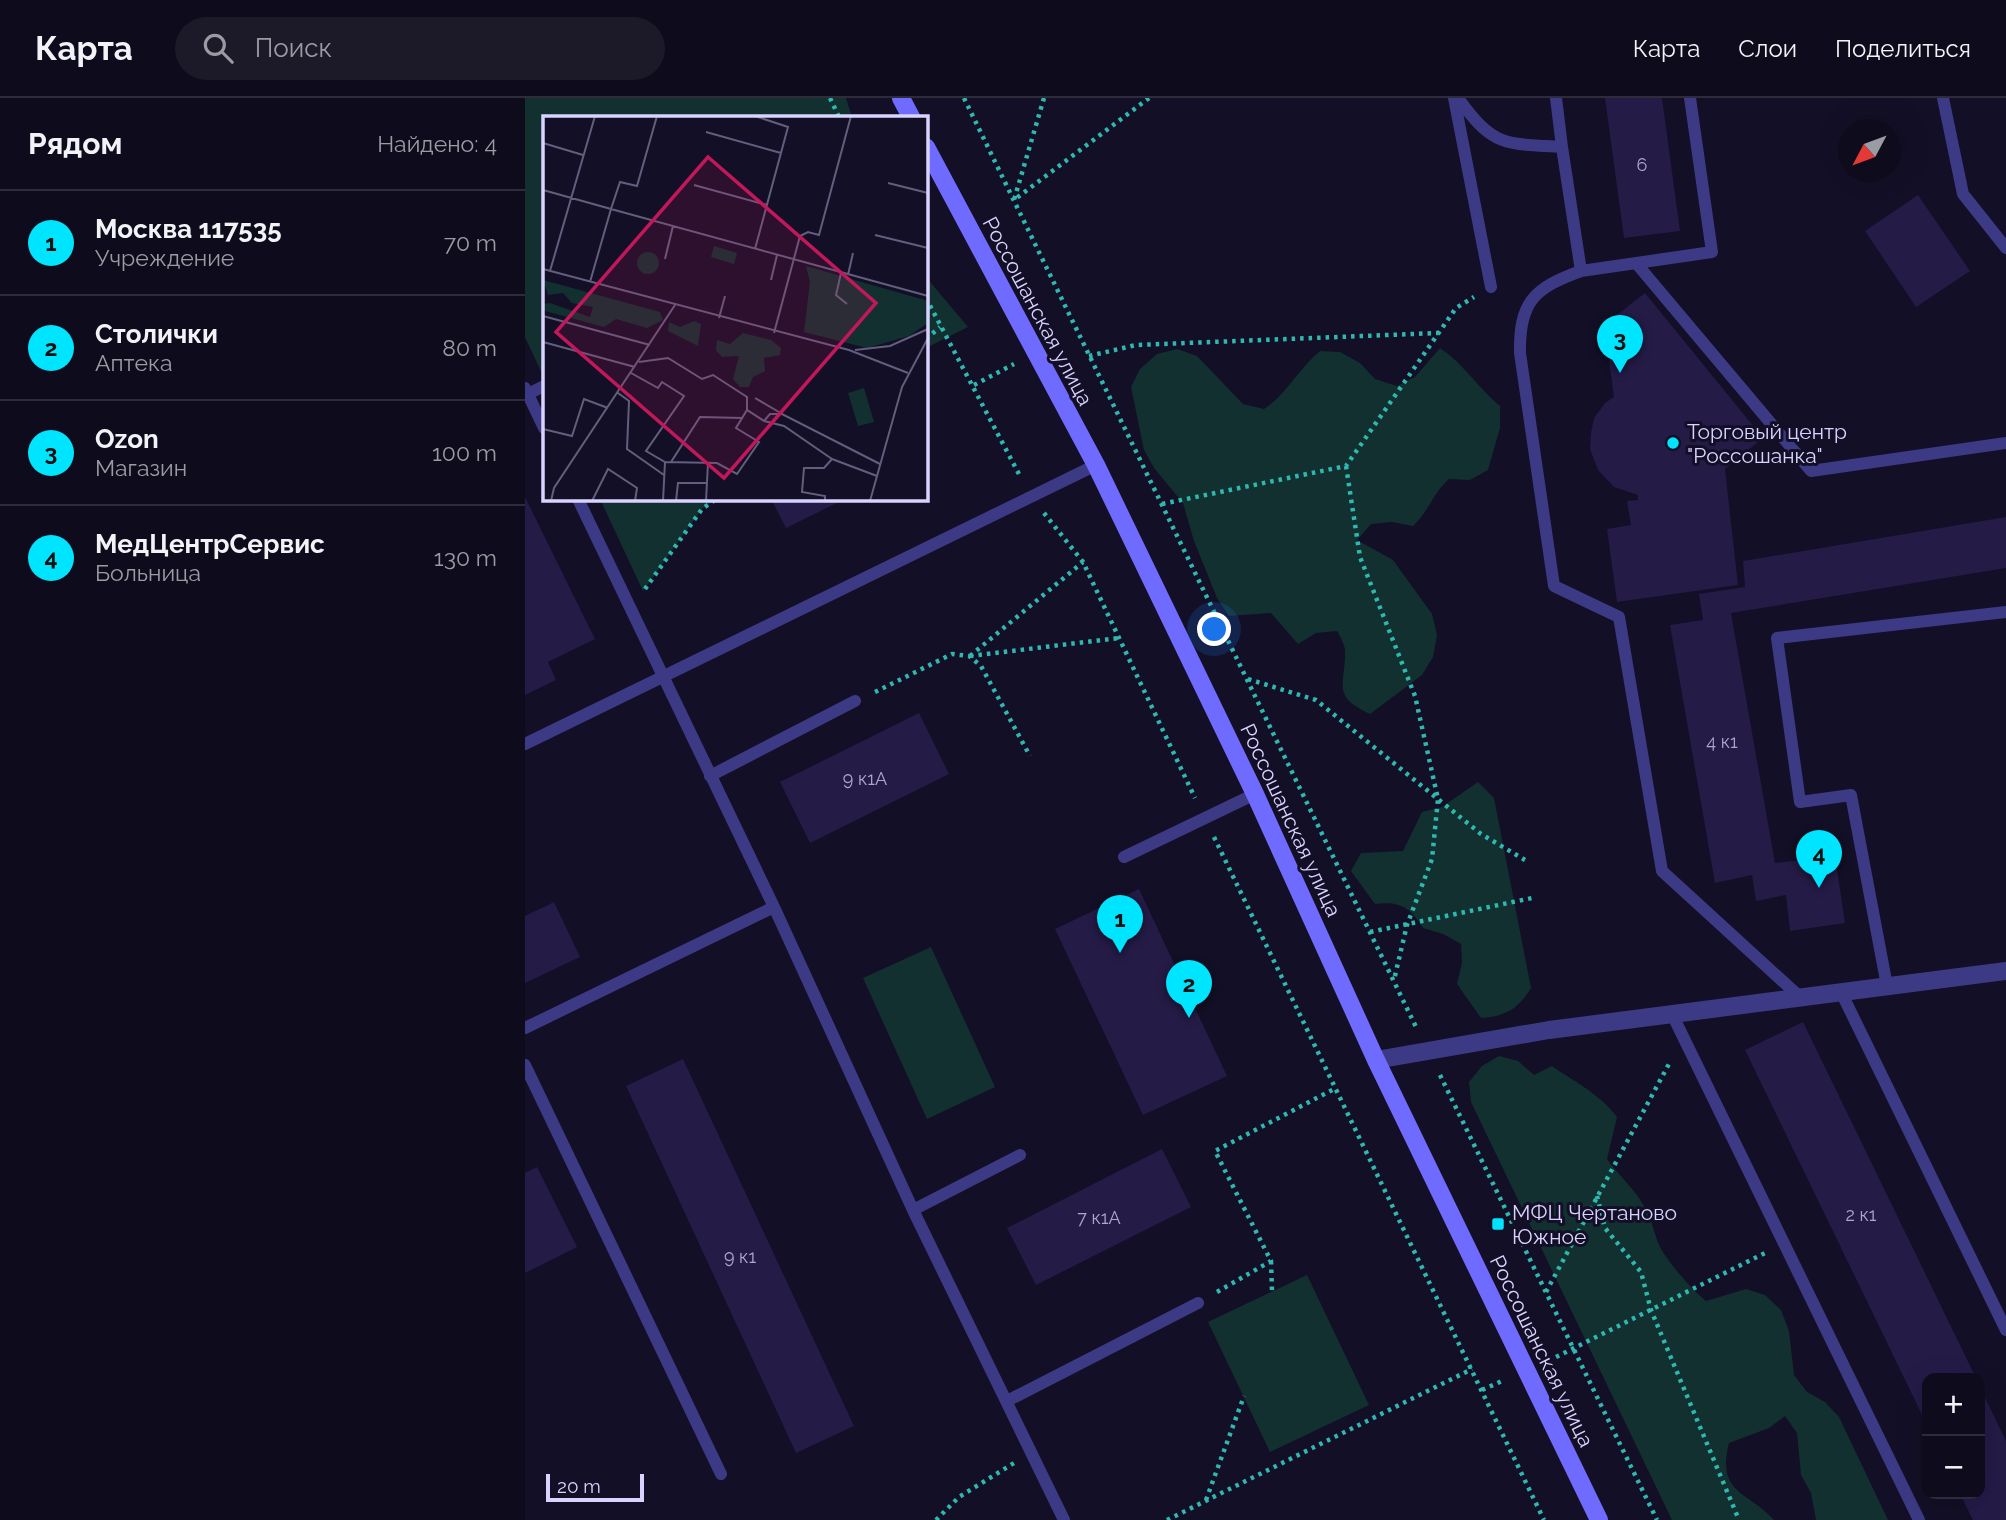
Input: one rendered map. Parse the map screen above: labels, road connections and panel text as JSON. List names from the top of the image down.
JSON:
{
  "streets": {
    "street": ["Россошанская улица"]
  },
  "places": {
    "other": ["Торговый центр \"Россошанка\""],
    "transit": ["МФЦ Чертаново Южное"]
  },
  "house_numbers": [
    "6",
    "4 к1",
    "9 к1А",
    "2 к1",
    "7 к1А",
    "9 к1"
  ],
  "scale_bar": "20 m",
  "north": "bottom left",
  "page": {
    "header": "Карта",
    "search": "Поиск",
    "nav": ["Карта", "Слои", "Поделиться"],
    "heading": ["Рядом", "Найдено: 4"],
    "list": [
      {
        "mark": "1",
        "name": "Москва 117535",
        "note": "Учреждение",
        "value": "70 m"
      },
      {
        "mark": "2",
        "name": "Столички",
        "note": "Аптека",
        "value": "80 m"
      },
      {
        "mark": "3",
        "name": "Ozon",
        "note": "Магазин",
        "value": "100 m"
      },
      {
        "mark": "4",
        "name": "МедЦентрСервис",
        "note": "Больница",
        "value": "130 m"
      }
    ],
    "pins": [
      "3",
      "4",
      "1",
      "2"
    ],
    "map_buttons": ["+", "−"],
    "scale": "20 m"
  }
}
